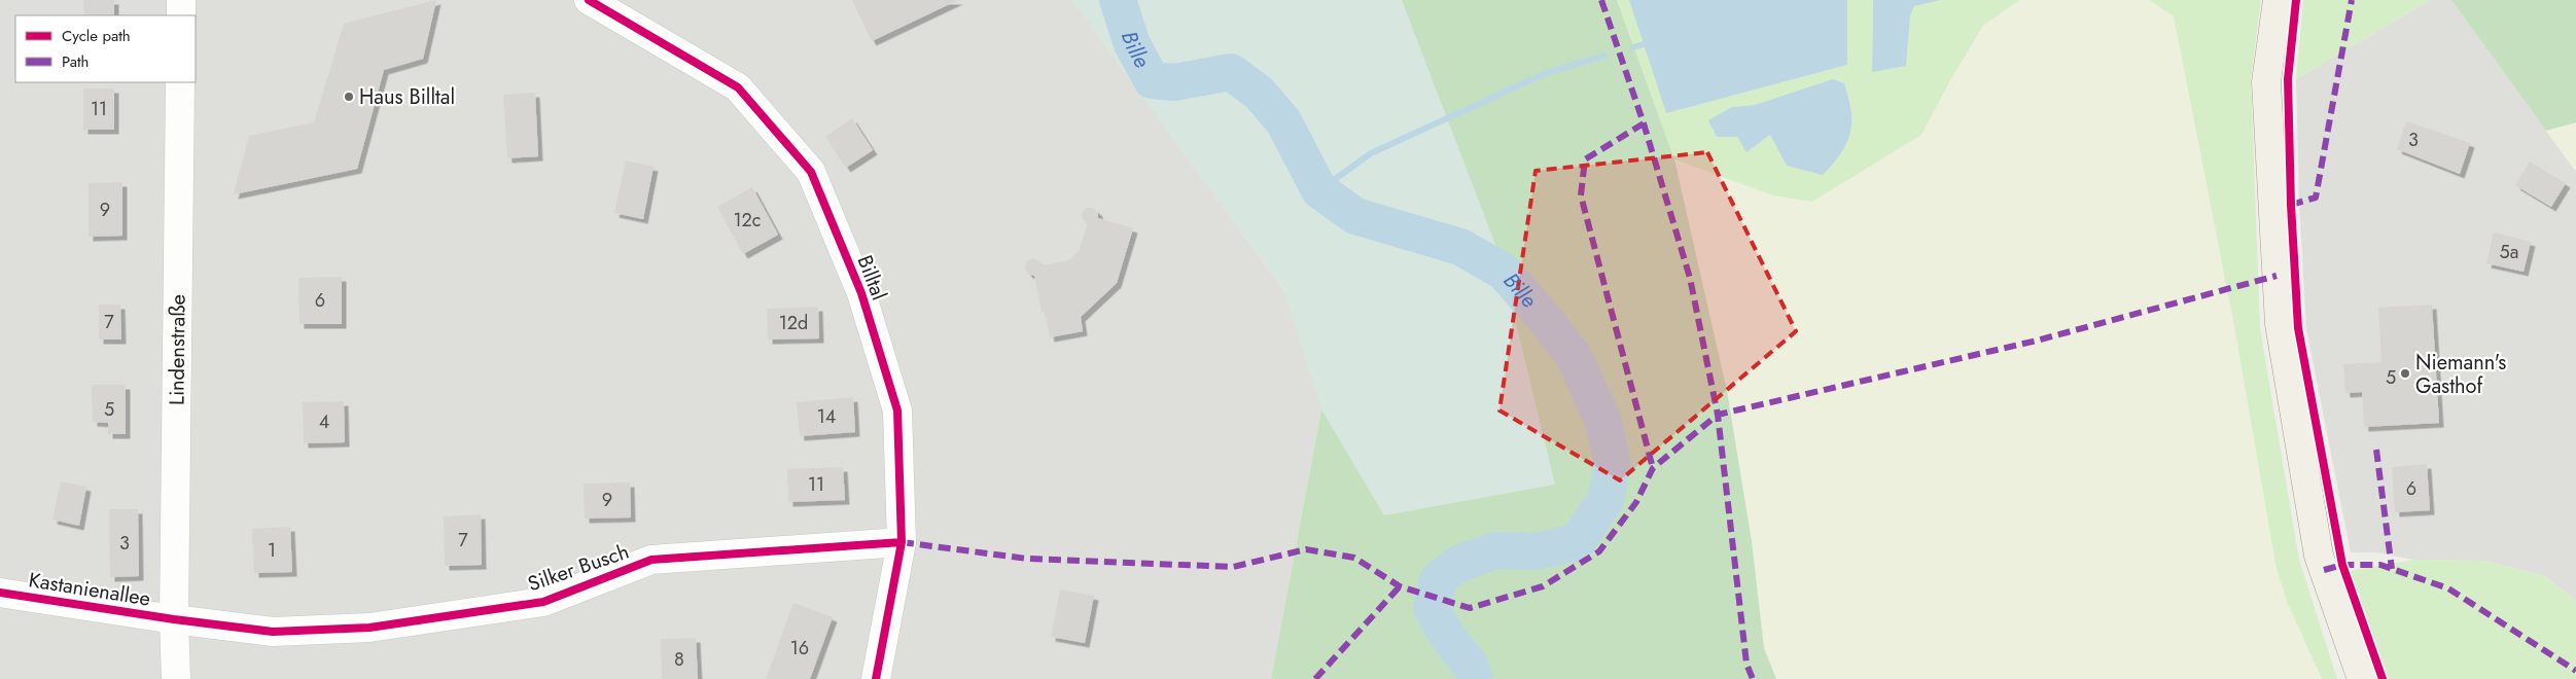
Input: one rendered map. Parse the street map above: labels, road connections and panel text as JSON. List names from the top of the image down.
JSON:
{
  "streets": {
    "street": [
      "Billtal",
      "Lindenstraße",
      "Silker Busch",
      "Kastanienallee"
    ]
  },
  "crossings": [
    ["Billtal", "Silker Busch"],
    ["Lindenstraße", "Silker Busch"],
    ["Lindenstraße", "Kastanienallee"],
    ["Silker Busch", "Kastanienallee"]
  ],
  "water": ["Bille"],
  "places": ["Haus Billtal", "Niemann's Gasthof"],
  "house_numbers": [
    "11",
    "3",
    "9",
    "12c",
    "5a",
    "6",
    "7",
    "12d",
    "5",
    "5",
    "14",
    "4",
    "11",
    "6",
    "9",
    "7",
    "3",
    "1",
    "16",
    "8"
  ],
  "legend": ["Cycle path", "Path"]
}
